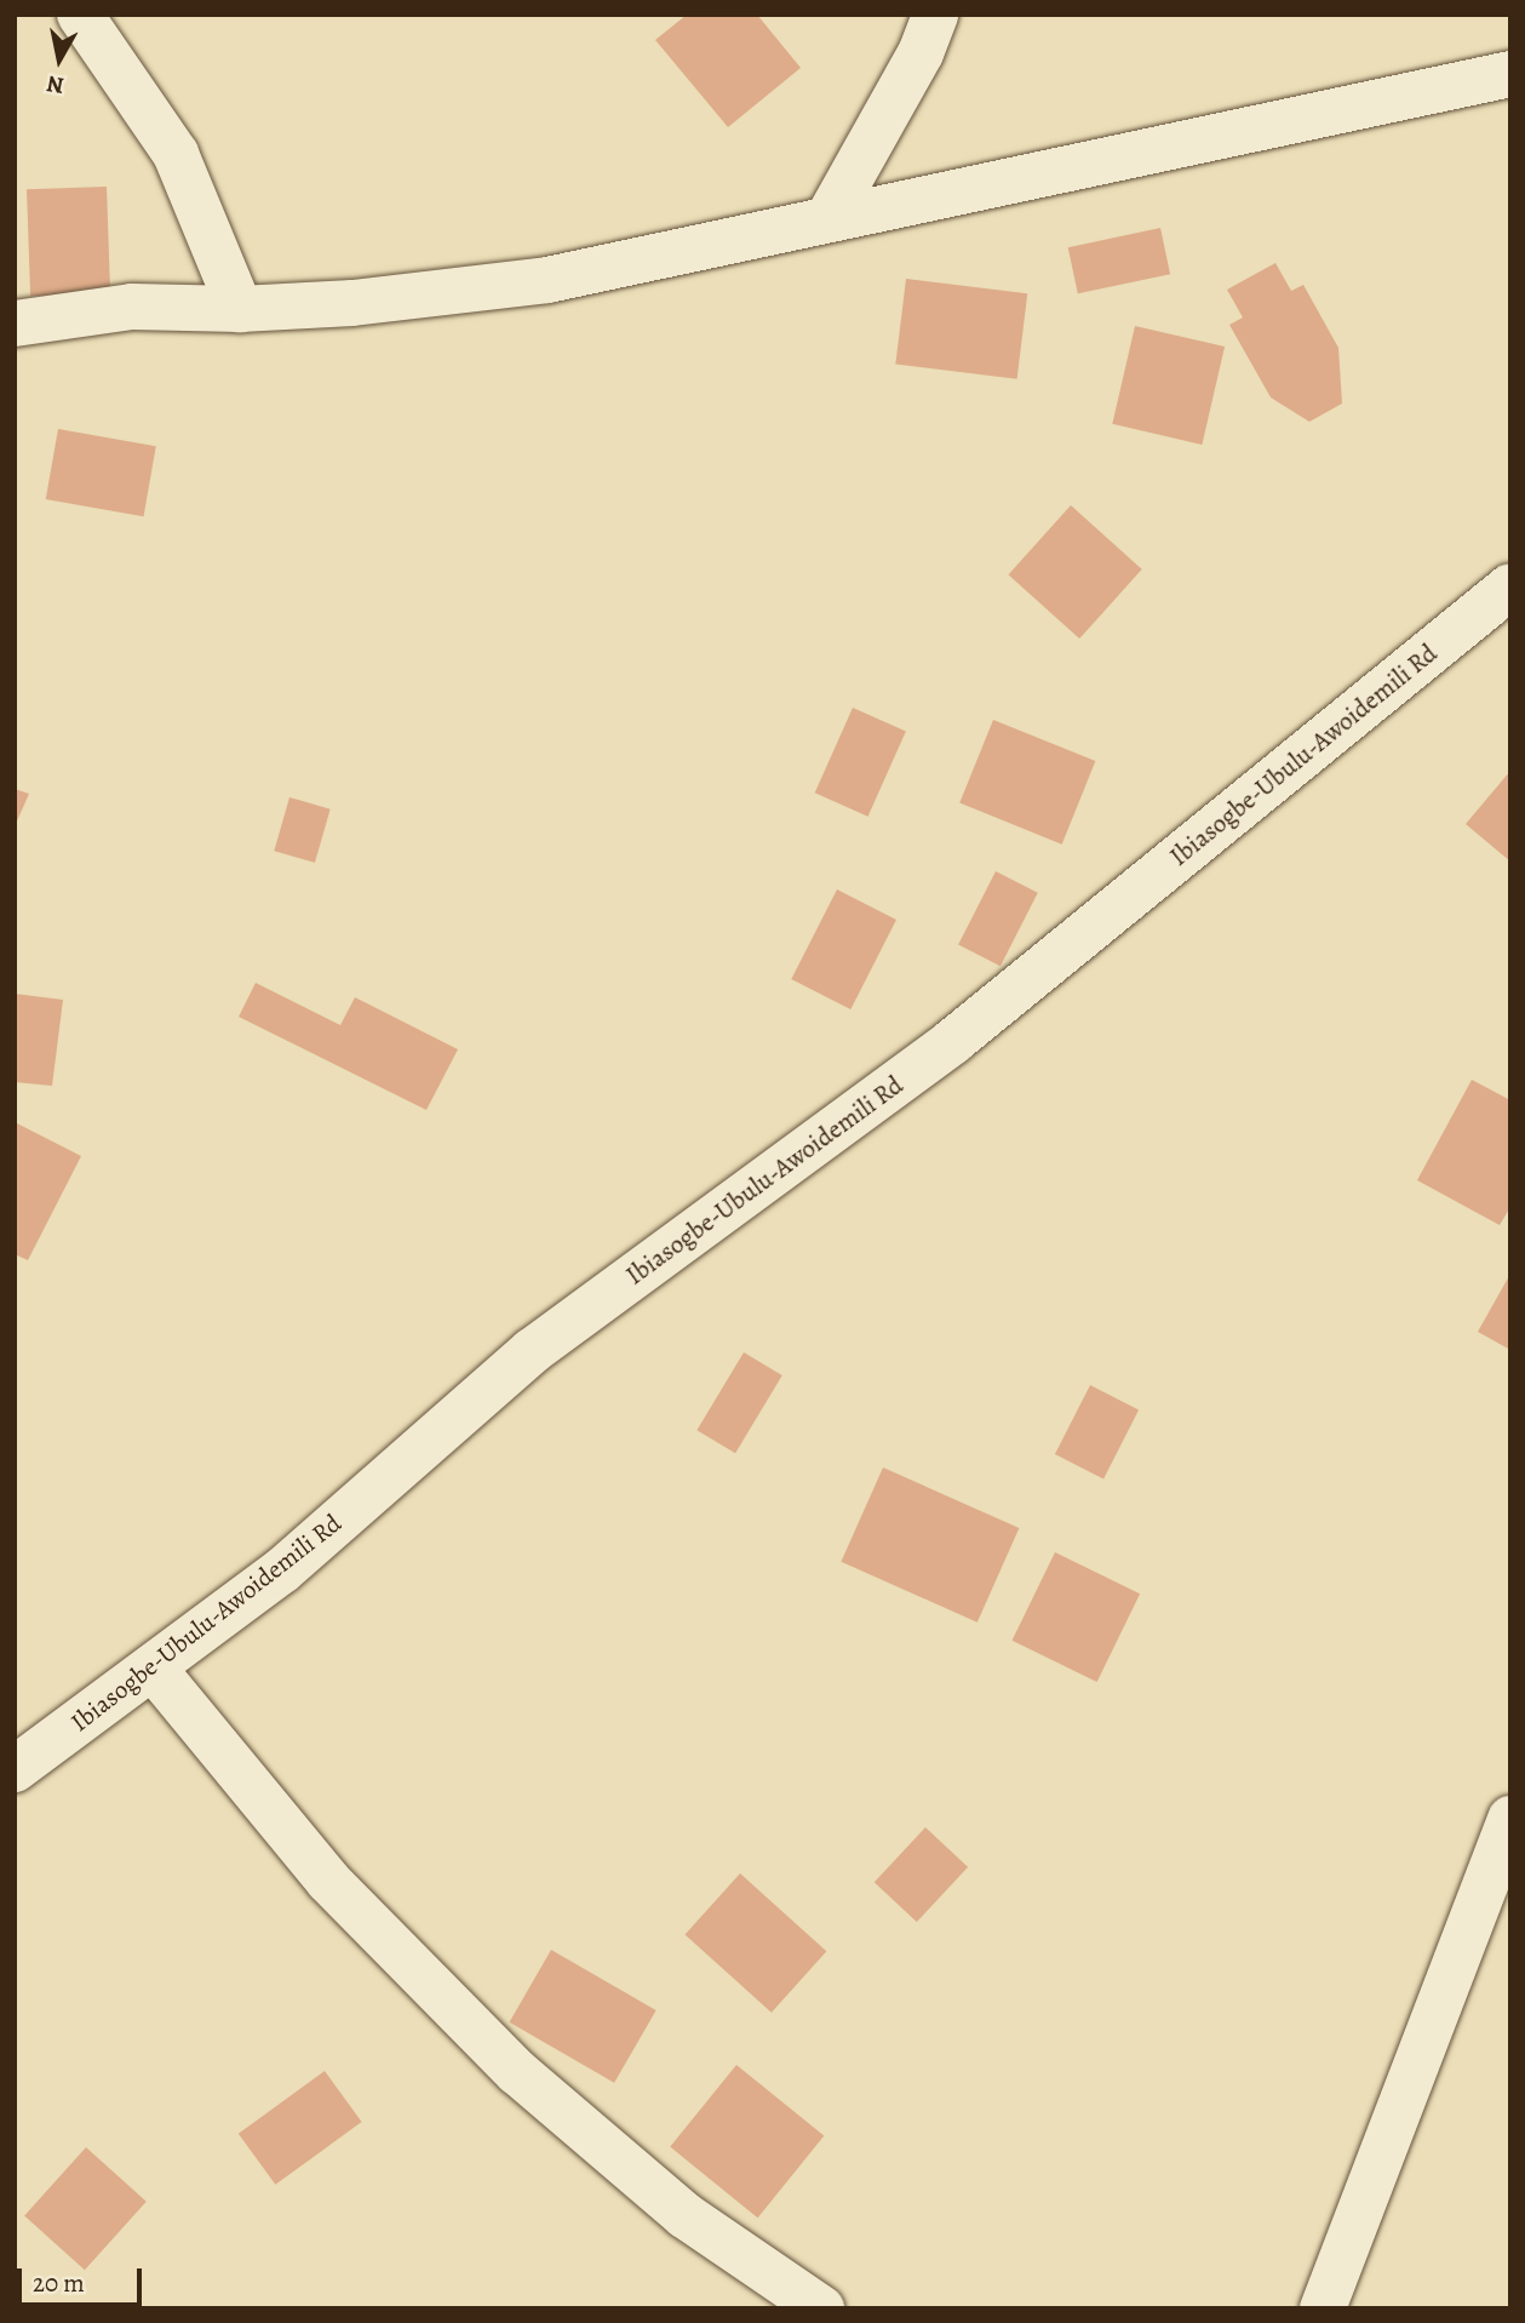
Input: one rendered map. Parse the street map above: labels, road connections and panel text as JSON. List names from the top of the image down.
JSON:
{
  "streets": {
    "street": ["Ibiasogbe-Ubulu-Awoidemili Rd"]
  },
  "scale_bar": "20 m",
  "north": "bottom"
}
